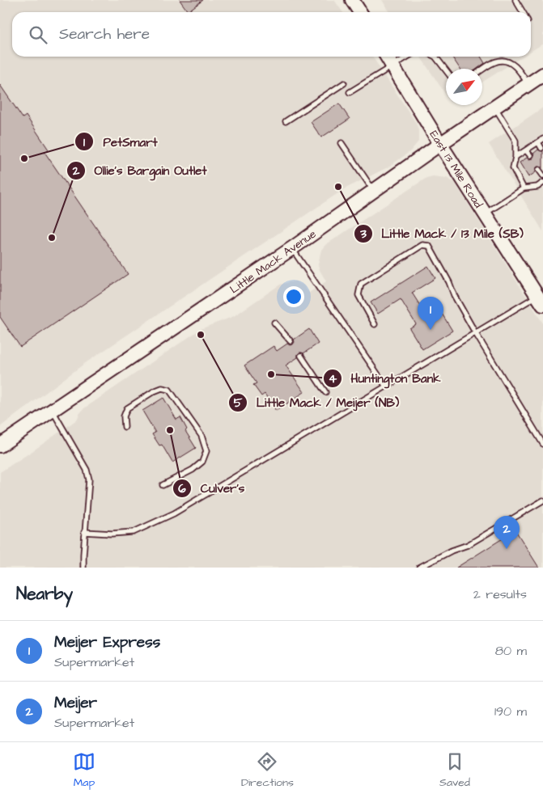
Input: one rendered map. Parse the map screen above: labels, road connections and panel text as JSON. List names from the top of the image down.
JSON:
{
  "streets": {
    "main road": ["East 13 Mile Road", "Little Mack Avenue"]
  },
  "crossings": [
    ["East 13 Mile Road", "Little Mack Avenue"]
  ],
  "places": [
    "PetSmart",
    "Little Mack / 13 Mile (SB)",
    "Ollie's Bargain Outlet",
    "Little Mack / Meijer (NB)",
    "Huntington Bank",
    "Culver's"
  ],
  "north": "top right",
  "page": {
    "search": "Search here",
    "pins": ["1", "2"],
    "heading": ["Nearby", "2 results"],
    "list": [
      {
        "mark": "1",
        "name": "Meijer Express",
        "note": "Supermarket",
        "value": "80 m"
      },
      {
        "mark": "2",
        "name": "Meijer",
        "note": "Supermarket",
        "value": "190 m"
      }
    ],
    "nav": ["Map", "Directions", "Saved"]
  }
}
